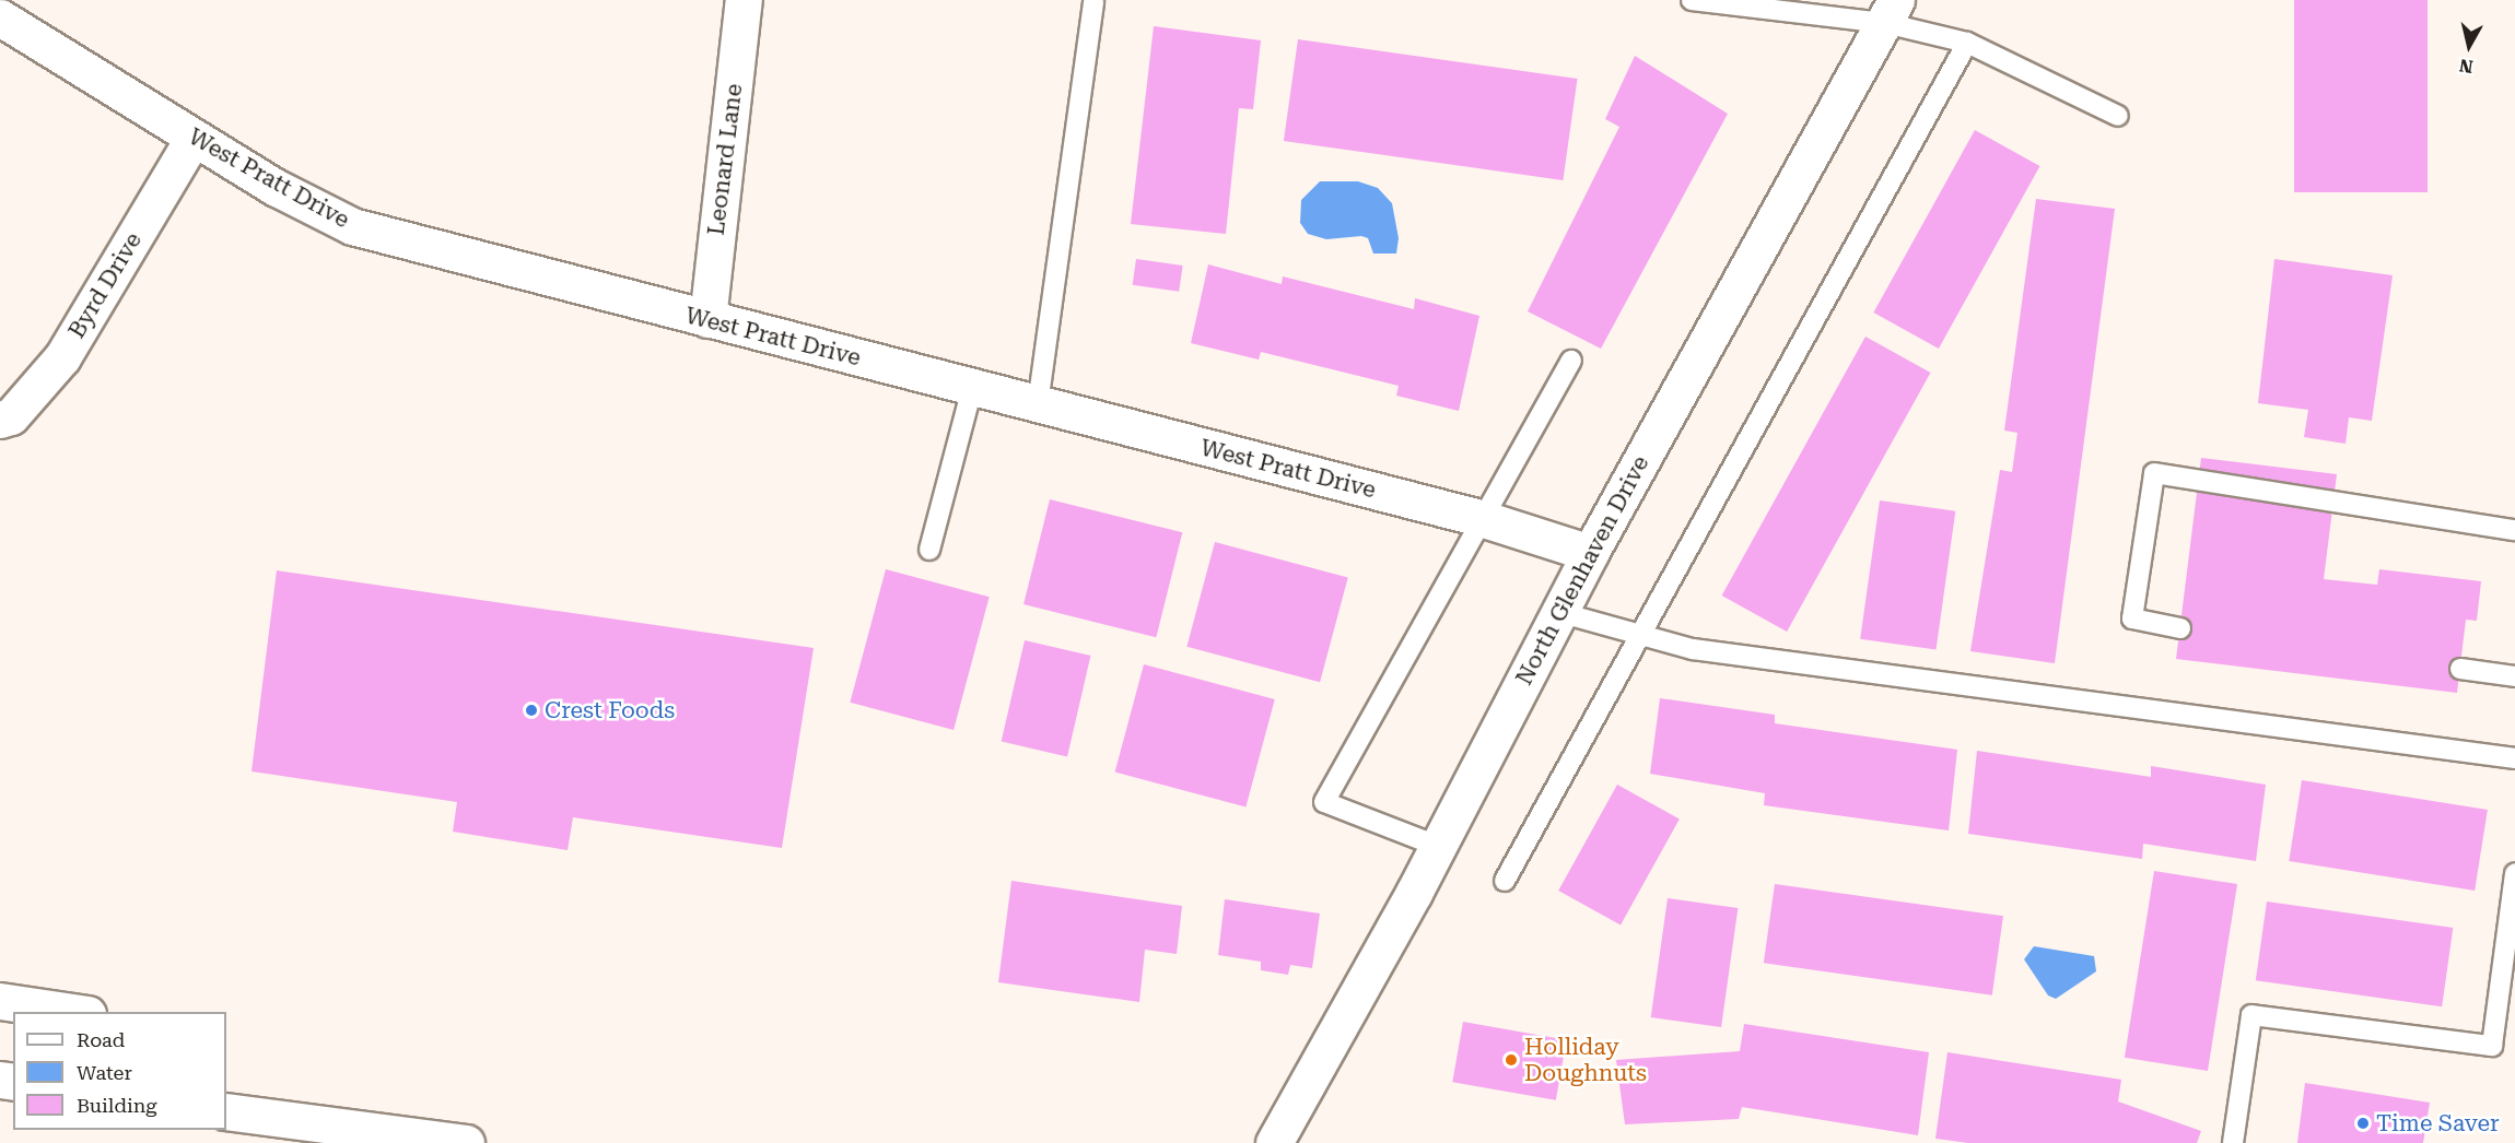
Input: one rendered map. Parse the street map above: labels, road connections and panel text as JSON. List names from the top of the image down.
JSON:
{
  "streets": {
    "street": [
      "Leonard Lane",
      "West Pratt Drive",
      "Byrd Drive",
      "North Glenhaven Drive"
    ]
  },
  "crossings": [
    ["Leonard Lane", "West Pratt Drive"],
    ["West Pratt Drive", "Byrd Drive"],
    ["West Pratt Drive", "North Glenhaven Drive"]
  ],
  "places": ["Crest Foods", "Holliday Doughnuts", "Time Saver"],
  "legend": ["Road", "Water", "Building"],
  "north": "bottom"
}
